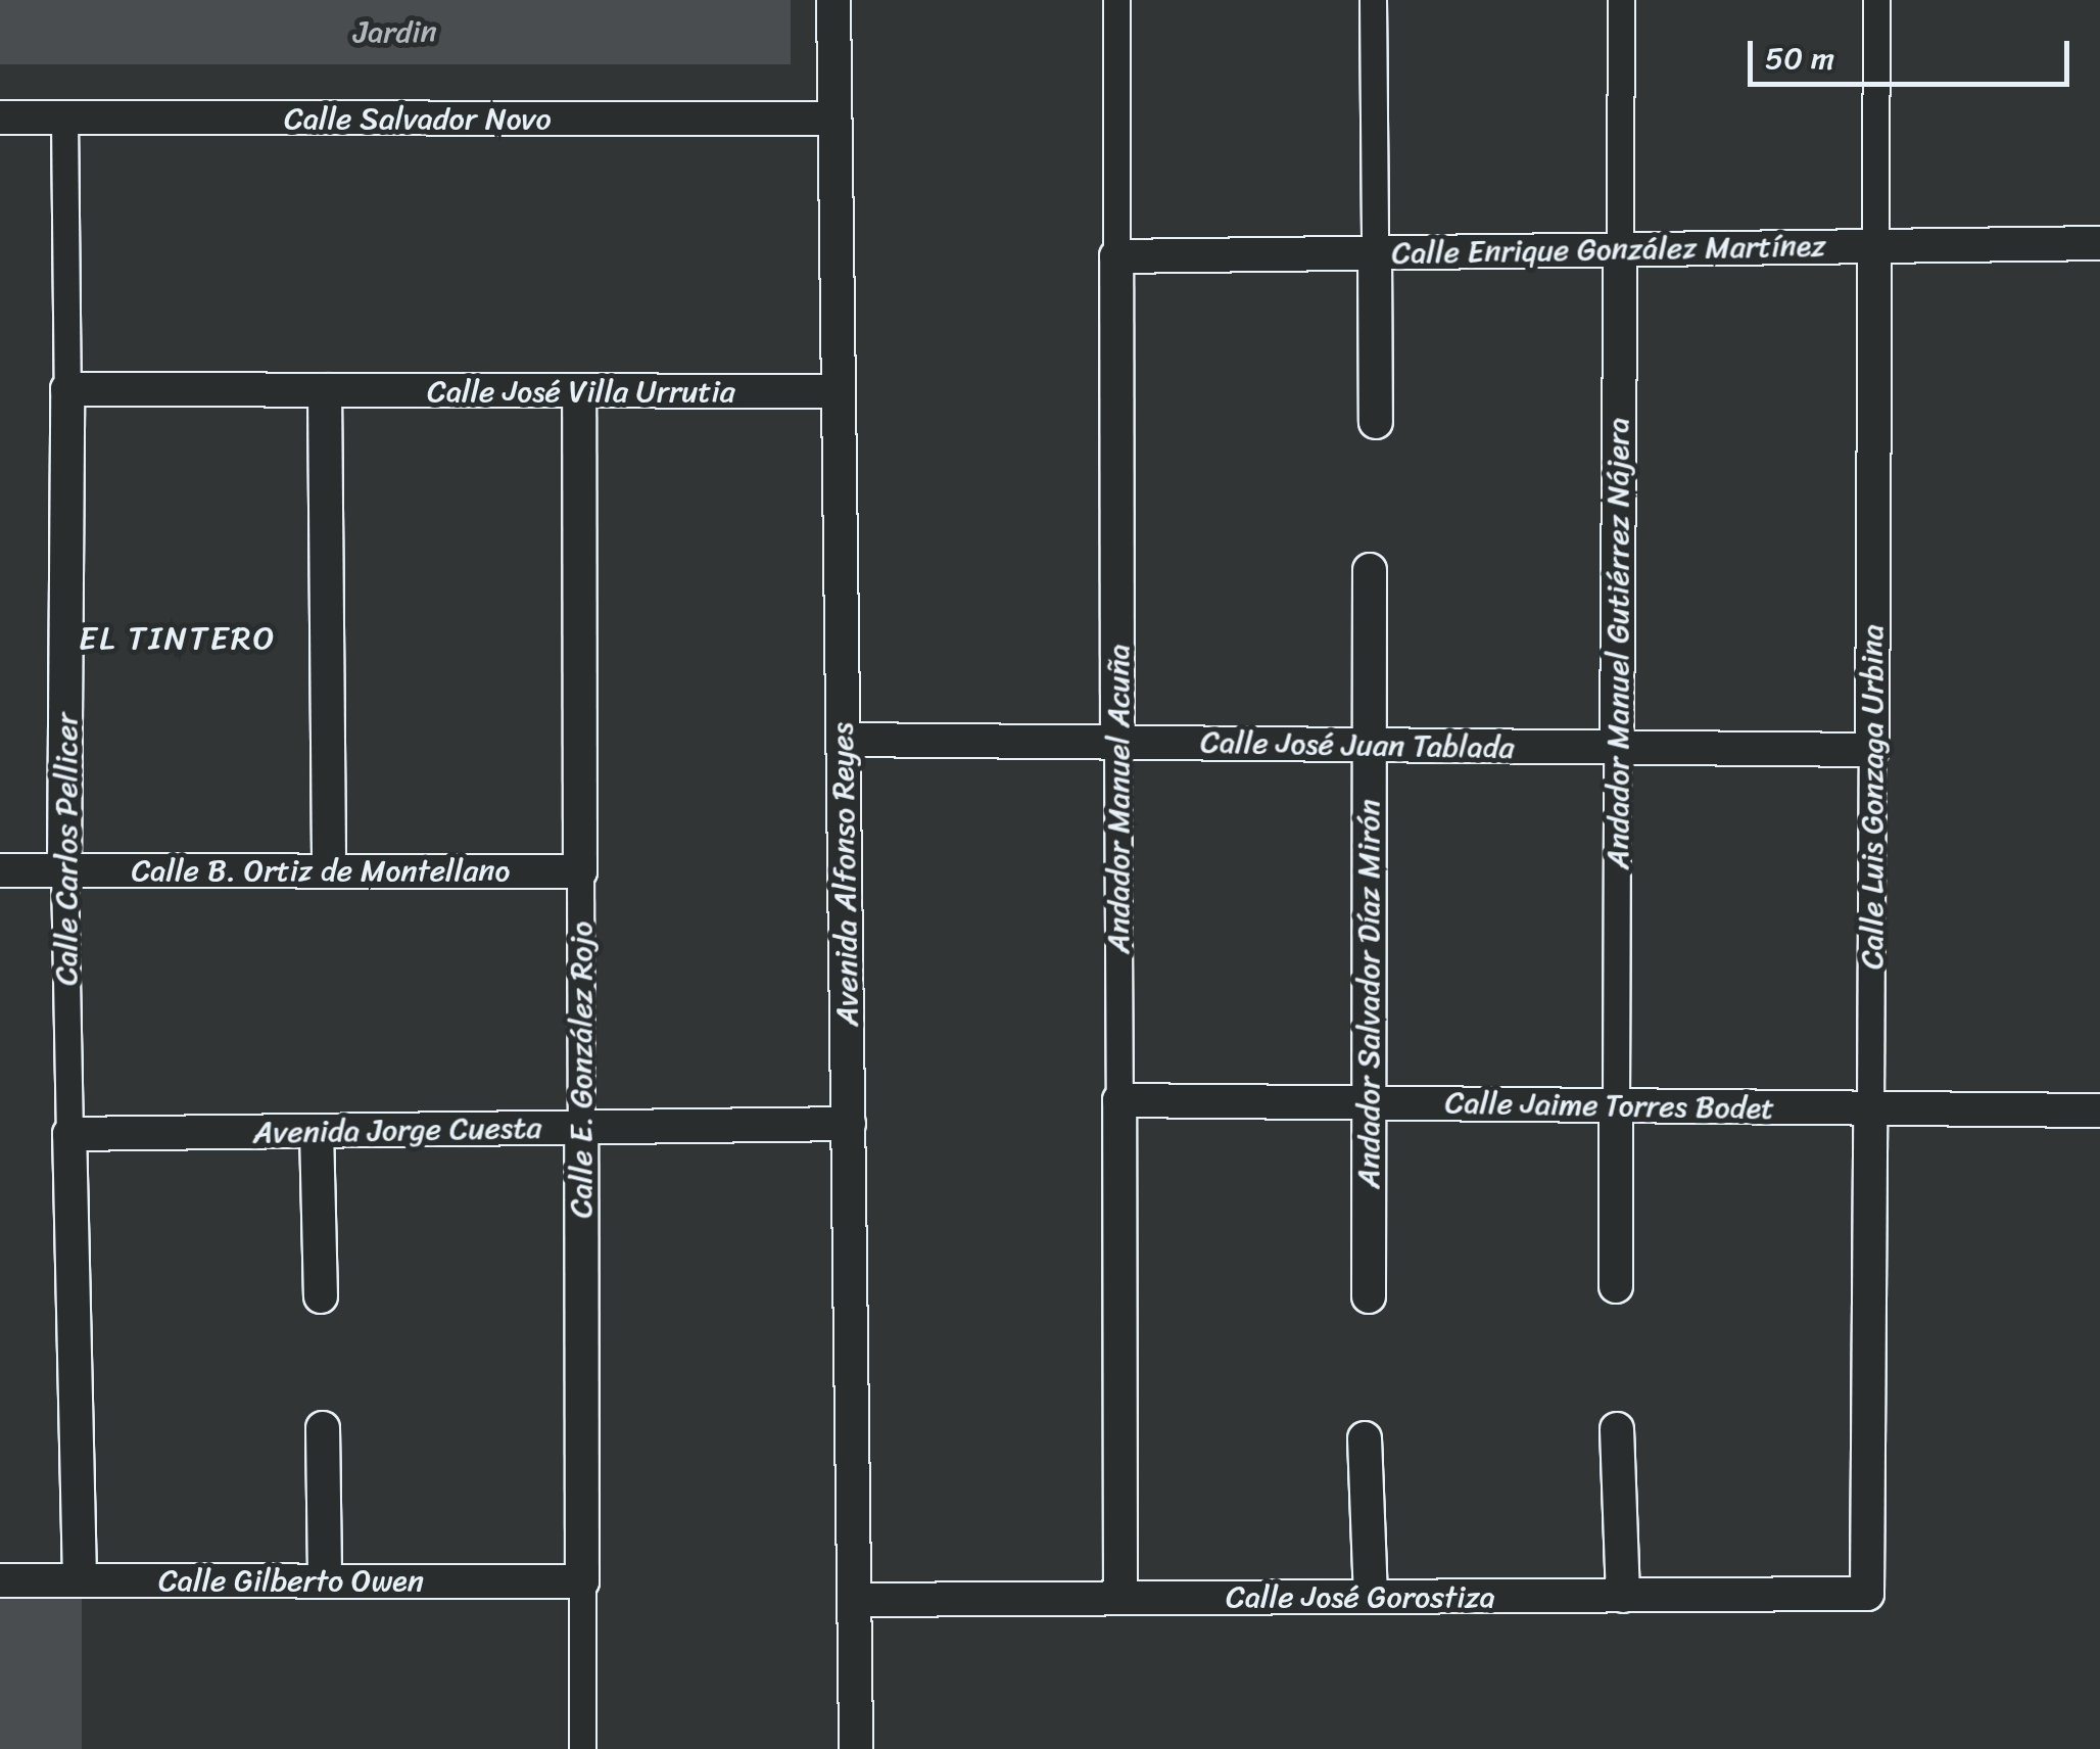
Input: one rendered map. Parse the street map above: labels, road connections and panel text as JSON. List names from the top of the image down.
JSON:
{
  "streets": {
    "street": [
      "Calle Salvador Novo",
      "Calle Enrique González Martínez",
      "Calle José Villa Urrutia",
      "Andador Manuel Gutiérrez Nájera",
      "Calle José Juan Tablada",
      "Calle Luis Gonzaga Urbina",
      "Andador Manuel Acuña",
      "Calle Carlos Pellicer",
      "Calle B. Ortiz de Montellano",
      "Avenida Alfonso Reyes",
      "Andador Salvador Díaz Mirón",
      "Calle E. González Rojo",
      "Calle Jaime Torres Bodet",
      "Avenida Jorge Cuesta",
      "Calle Gilberto Owen",
      "Calle José Gorostiza"
    ]
  },
  "crossings": [
    ["Calle Salvador Novo", "Calle Carlos Pellicer"],
    ["Calle Salvador Novo", "Avenida Alfonso Reyes"],
    ["Calle Enrique González Martínez", "Andador Manuel Gutiérrez Nájera"],
    ["Calle Enrique González Martínez", "Calle Luis Gonzaga Urbina"],
    ["Calle Enrique González Martínez", "Andador Manuel Acuña"],
    ["Calle José Villa Urrutia", "Calle Carlos Pellicer"],
    ["Calle José Villa Urrutia", "Avenida Alfonso Reyes"],
    ["Calle José Villa Urrutia", "Calle E. González Rojo"],
    ["Andador Manuel Gutiérrez Nájera", "Calle José Juan Tablada"],
    ["Andador Manuel Gutiérrez Nájera", "Calle Jaime Torres Bodet"],
    ["Calle José Juan Tablada", "Calle Luis Gonzaga Urbina"],
    ["Calle José Juan Tablada", "Andador Manuel Acuña"],
    ["Calle José Juan Tablada", "Avenida Alfonso Reyes"],
    ["Calle José Juan Tablada", "Andador Salvador Díaz Mirón"],
    ["Calle Luis Gonzaga Urbina", "Calle Jaime Torres Bodet"],
    ["Calle Luis Gonzaga Urbina", "Calle José Gorostiza"],
    ["Andador Manuel Acuña", "Calle Jaime Torres Bodet"],
    ["Andador Manuel Acuña", "Calle José Gorostiza"],
    ["Calle Carlos Pellicer", "Calle B. Ortiz de Montellano"],
    ["Calle Carlos Pellicer", "Avenida Jorge Cuesta"],
    ["Calle Carlos Pellicer", "Calle Gilberto Owen"],
    ["Calle B. Ortiz de Montellano", "Calle E. González Rojo"],
    ["Avenida Alfonso Reyes", "Avenida Jorge Cuesta"],
    ["Avenida Alfonso Reyes", "Calle José Gorostiza"],
    ["Andador Salvador Díaz Mirón", "Calle Jaime Torres Bodet"],
    ["Calle E. González Rojo", "Avenida Jorge Cuesta"],
    ["Calle E. González Rojo", "Calle Gilberto Owen"]
  ],
  "districts": ["EL TINTERO"],
  "parks": ["Jardin"],
  "scale_bar": "50 m"
}
